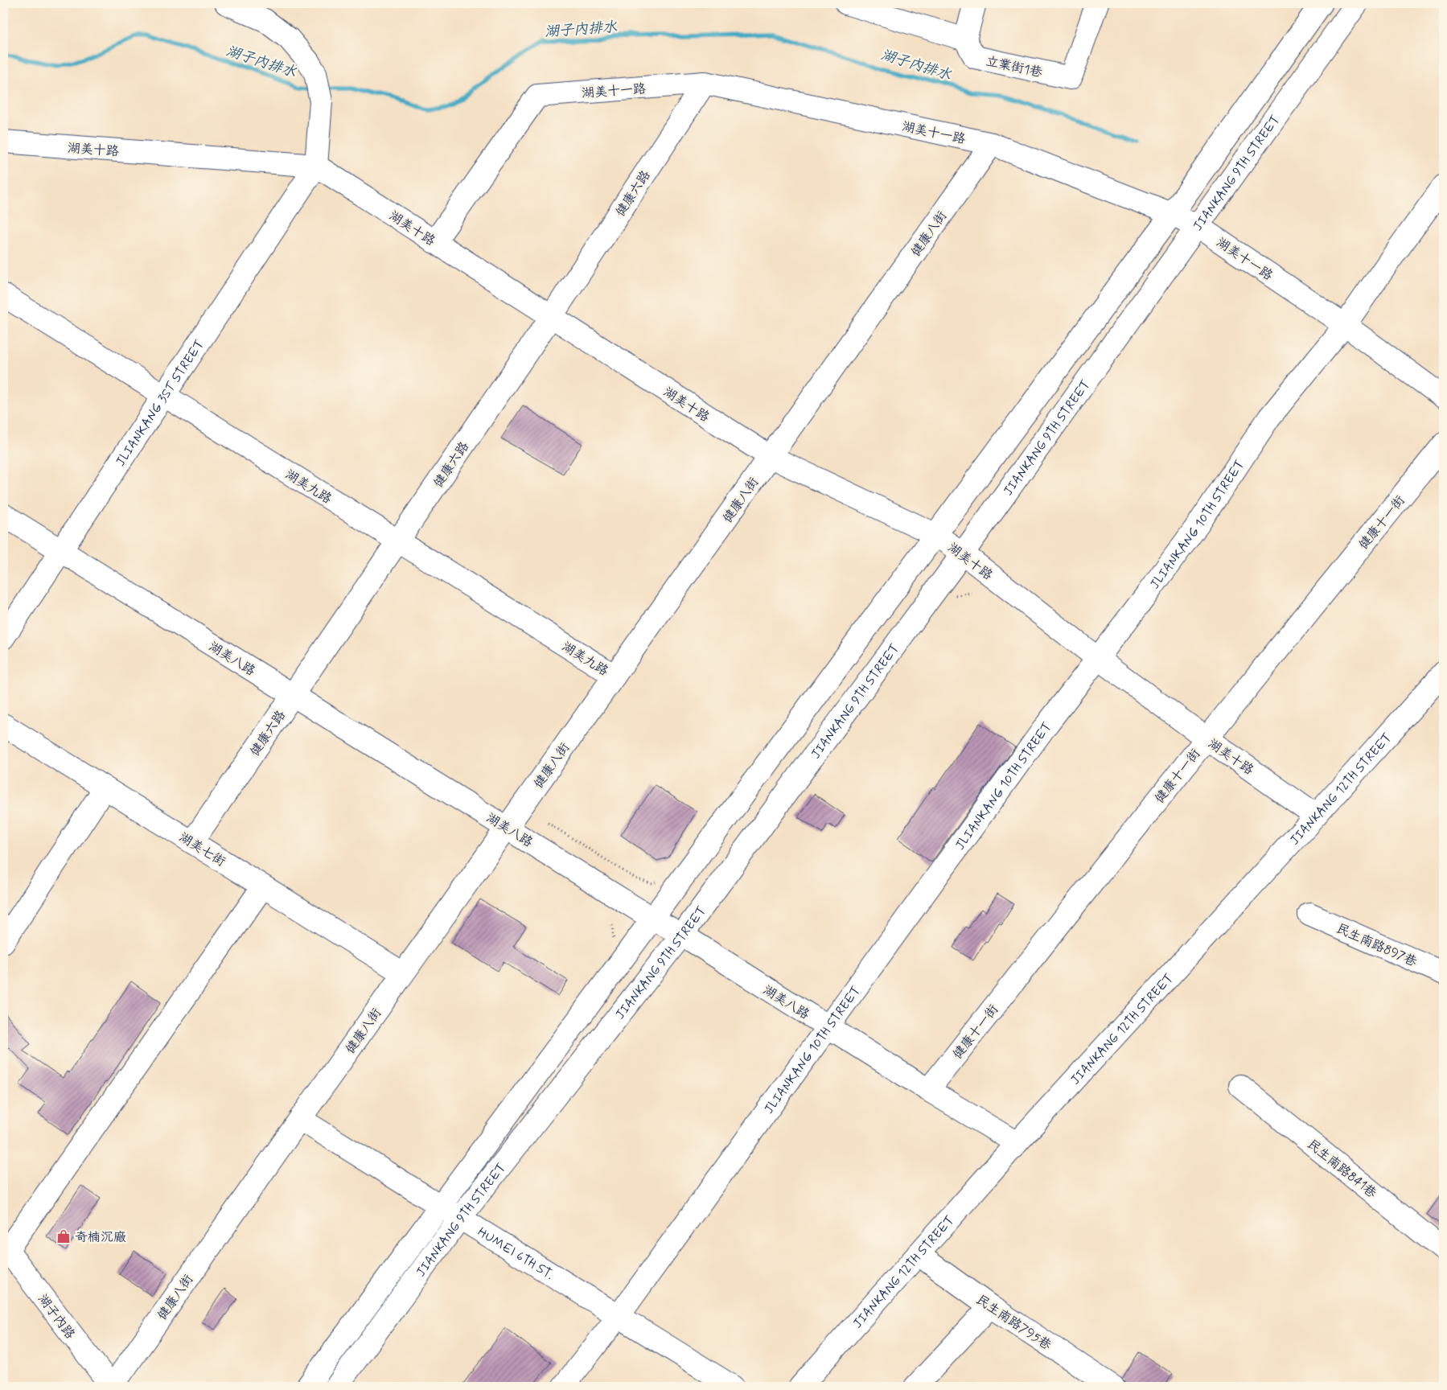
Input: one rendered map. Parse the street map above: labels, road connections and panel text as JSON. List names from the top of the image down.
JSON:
{
  "streets": {
    "street": [
      "立業街1巷",
      "湖美十一路",
      "湖美十路",
      "JIANKANG 9TH STREET",
      "健康六路",
      "健康八街",
      "JLIANKANG 3ST STREET",
      "湖美九路",
      "健康十一街",
      "JLIANKANG 10TH STREET",
      "湖美八路",
      "JIANKANG 12TH STREET",
      "湖美七街",
      "民生南路897巷",
      "民生南路841巷",
      "HUMEI 6TH ST.",
      "湖子內路",
      "民生南路795巷"
    ]
  },
  "crossings": [
    ["湖美十一路", "湖美十路"],
    ["湖美十一路", "JIANKANG 9TH STREET"],
    ["湖美十一路", "健康六路"],
    ["湖美十一路", "健康八街"],
    ["湖美十一路", "JLIANKANG 10TH STREET"],
    ["湖美十路", "JIANKANG 9TH STREET"],
    ["湖美十路", "健康六路"],
    ["湖美十路", "健康八街"],
    ["湖美十路", "JLIANKANG 3ST STREET"],
    ["湖美十路", "健康十一街"],
    ["湖美十路", "JLIANKANG 10TH STREET"],
    ["湖美十路", "JIANKANG 12TH STREET"],
    ["JIANKANG 9TH STREET", "湖美八路"],
    ["JIANKANG 9TH STREET", "HUMEI 6TH ST."],
    ["健康六路", "湖美九路"],
    ["健康六路", "湖美八路"],
    ["健康六路", "湖美七街"],
    ["健康八街", "湖美九路"],
    ["健康八街", "湖美八路"],
    ["健康八街", "湖美七街"],
    ["健康八街", "HUMEI 6TH ST."],
    ["健康八街", "湖子內路"],
    ["JLIANKANG 3ST STREET", "湖美九路"],
    ["JLIANKANG 3ST STREET", "湖美八路"],
    ["健康十一街", "湖美八路"],
    ["JLIANKANG 10TH STREET", "湖美八路"],
    ["JLIANKANG 10TH STREET", "HUMEI 6TH ST."],
    ["湖美八路", "JIANKANG 12TH STREET"],
    ["JIANKANG 12TH STREET", "民生南路795巷"]
  ],
  "water": ["湖子內排水"],
  "places": {
    "shop": ["奇楠沉廠"]
  }
}
